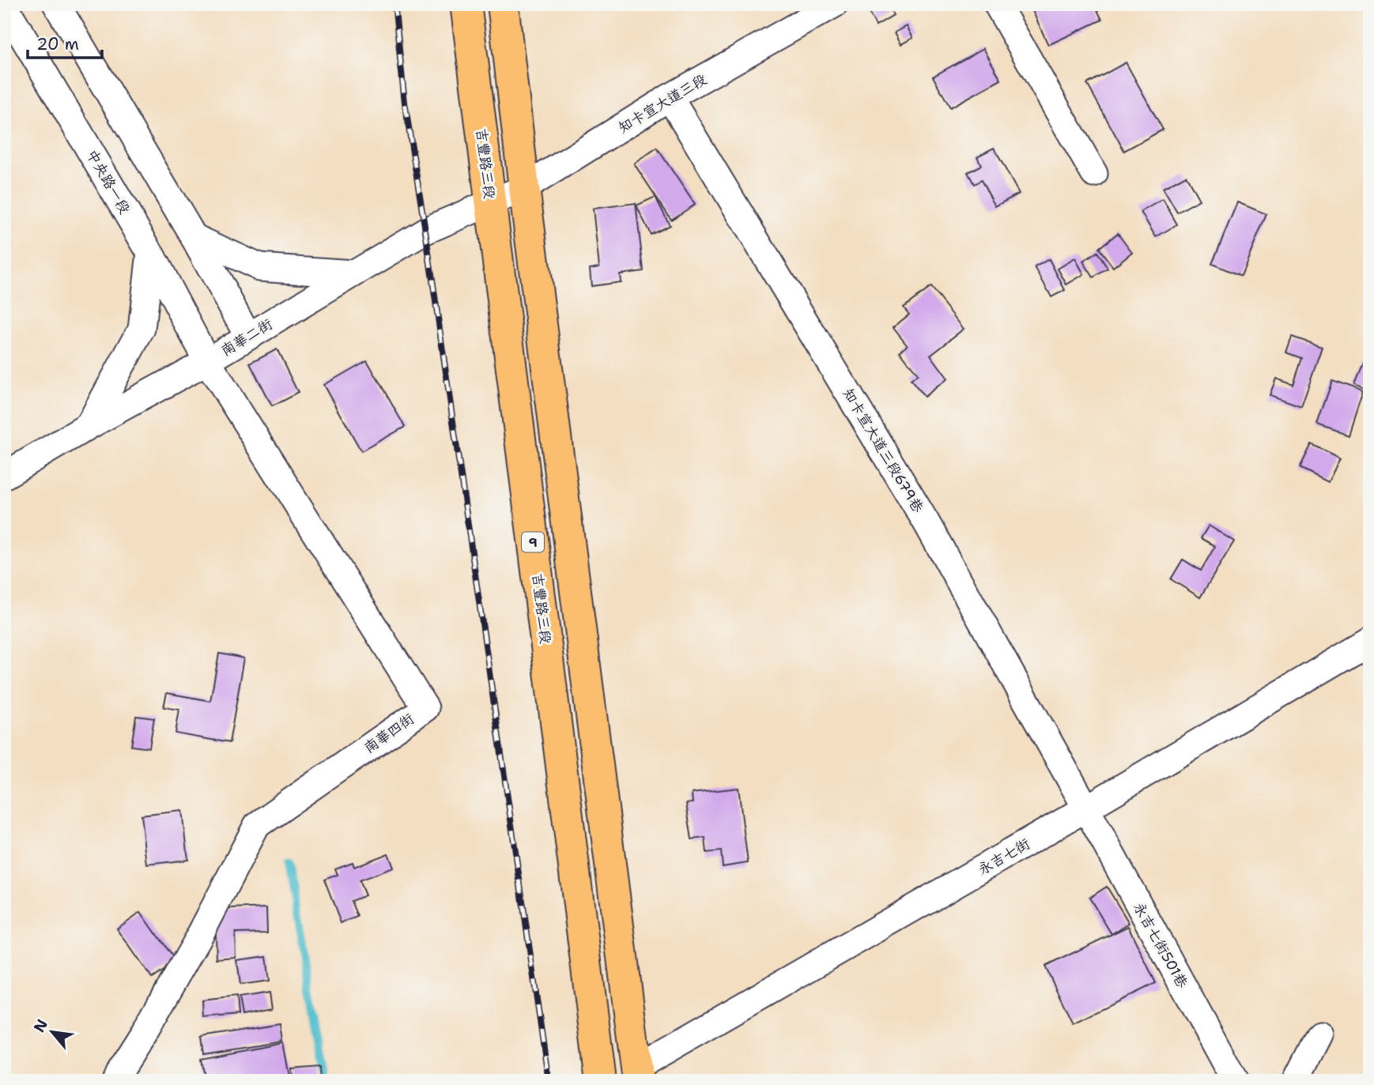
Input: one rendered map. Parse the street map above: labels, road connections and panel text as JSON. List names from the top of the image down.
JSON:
{
  "streets": {
    "main road": ["吉豐路三段", "9"],
    "street": [
      "知卡宣大道三段",
      "中央路一段",
      "南華二街",
      "知卡宣大道三段679巷",
      "南華四街",
      "永吉七街",
      "永吉七街501巷"
    ]
  },
  "crossings": [
    ["知卡宣大道三段", "吉豐路三段"],
    ["知卡宣大道三段", "南華二街"],
    ["知卡宣大道三段", "知卡宣大道三段679巷"],
    ["吉豐路三段", "南華二街"],
    ["中央路一段", "南華二街"],
    ["中央路一段", "南華四街"],
    ["南華二街", "南華四街"],
    ["知卡宣大道三段679巷", "永吉七街"],
    ["知卡宣大道三段679巷", "永吉七街501巷"],
    ["永吉七街", "永吉七街501巷"]
  ],
  "scale_bar": "20 m",
  "north": "top left"
}
